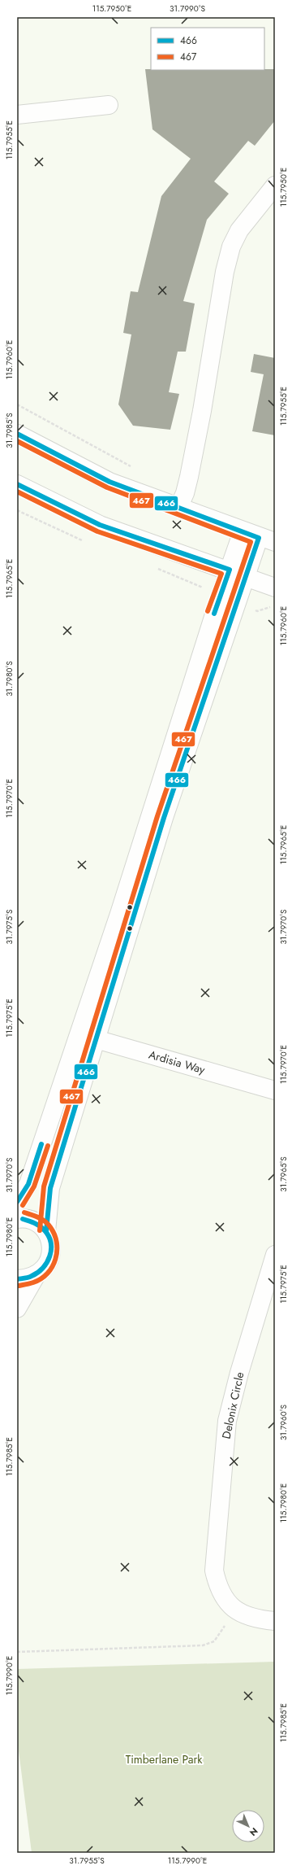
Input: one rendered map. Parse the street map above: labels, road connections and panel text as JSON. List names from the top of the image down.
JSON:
{
  "streets": {
    "street": ["Ardisia Way", "Delonix Circle"]
  },
  "parks": ["Timberlane Park"],
  "lines": ["transit line 466", "transit line 467"],
  "legend": ["466", "467"],
  "north": "bottom right",
  "coordinates": [
    "115.7950°E",
    "31.7990°S",
    "115.7955°E",
    "115.7960°E",
    "31.7985°S",
    "115.7965°E",
    "31.7980°S",
    "115.7970°E",
    "31.7970°S",
    "31.7975°S",
    "115.7975°E",
    "31.7965°S",
    "115.7980°E",
    "31.7960°S",
    "115.7985°E",
    "115.7990°E",
    "31.7955°S"
  ]
}
